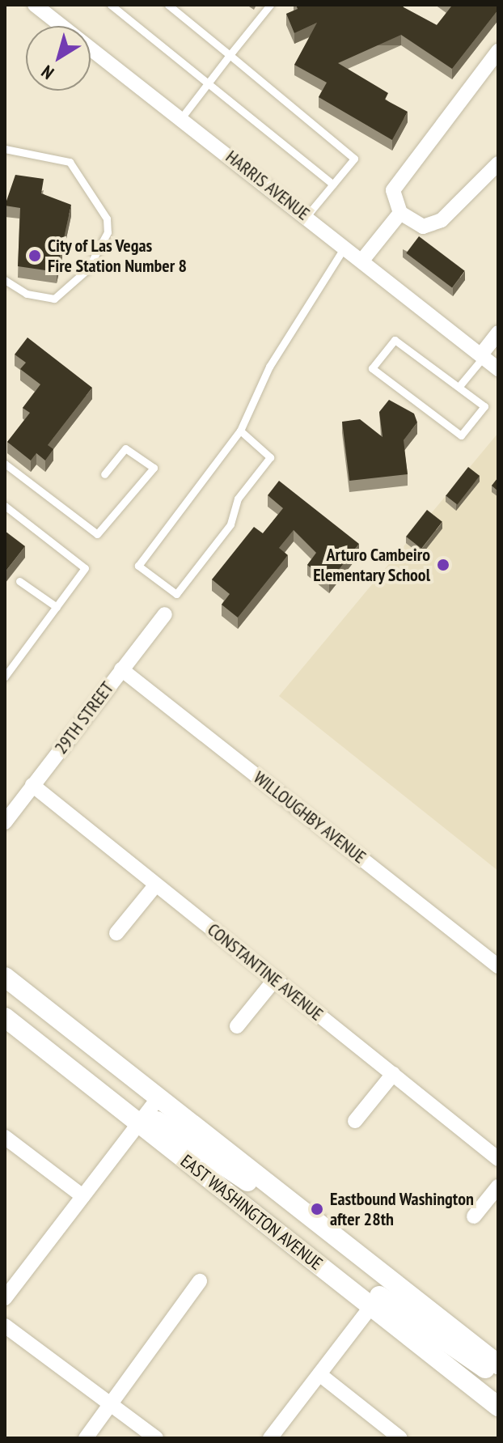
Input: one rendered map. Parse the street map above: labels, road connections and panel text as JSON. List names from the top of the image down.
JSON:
{
  "streets": {
    "main road": ["EAST WASHINGTON AVENUE"],
    "street": [
      "HARRIS AVENUE",
      "29TH STREET",
      "WILLOUGHBY AVENUE",
      "CONSTANTINE AVENUE"
    ]
  },
  "crossings": [
    ["29TH STREET", "WILLOUGHBY AVENUE"],
    ["29TH STREET", "CONSTANTINE AVENUE"]
  ],
  "places": ["City of Las Vegas Fire Station Number 8", "Arturo Cambeiro Elementary School", "Eastbound Washington after 28th"],
  "north": "bottom left"
}
